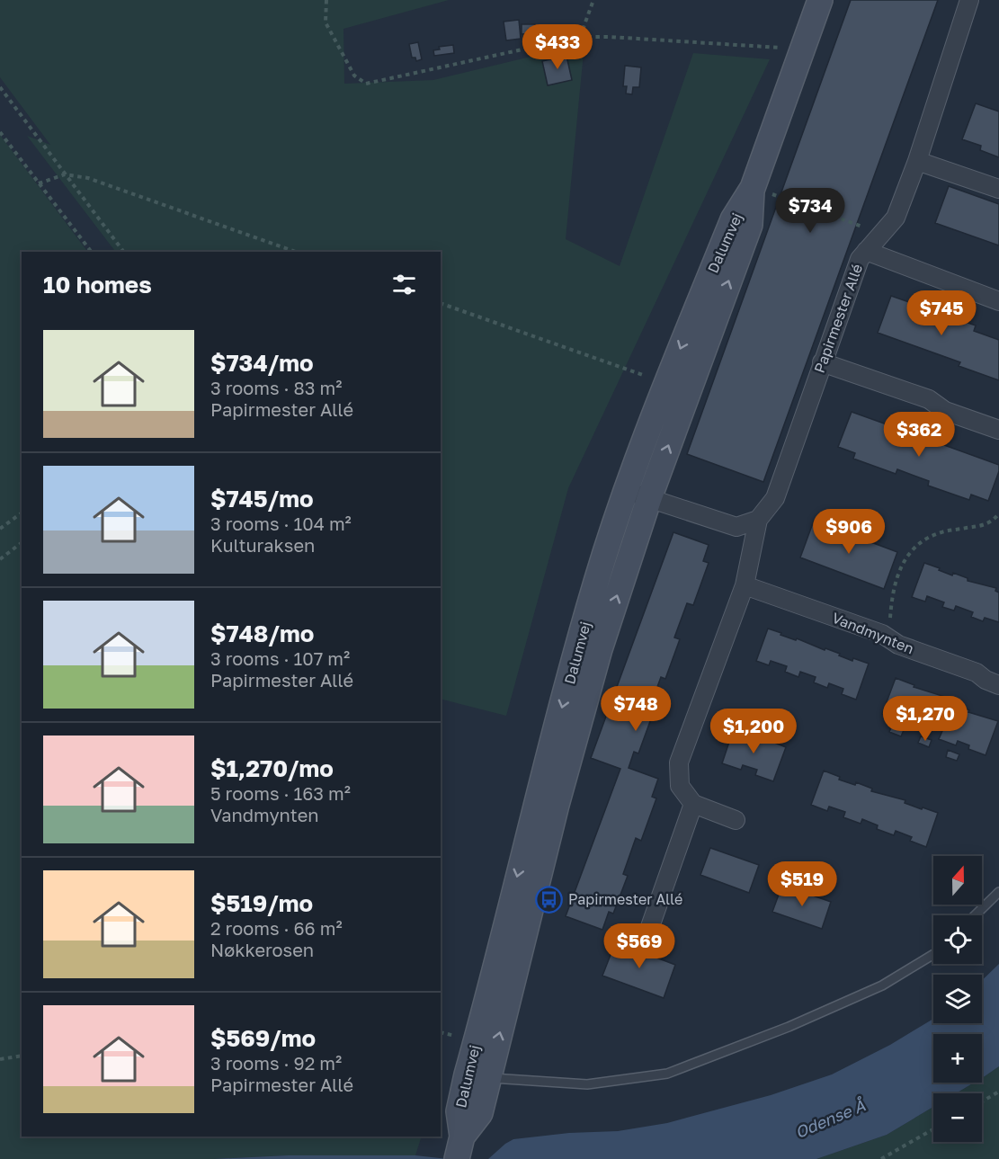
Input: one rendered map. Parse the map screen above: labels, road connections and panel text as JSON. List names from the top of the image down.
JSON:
{
  "streets": {
    "street": ["Dalumvej", "Papirmester Allé", "Vandmynten"]
  },
  "crossings": [
    ["Papirmester Allé", "Vandmynten"]
  ],
  "water": ["Odense Å"],
  "places": {
    "bus stop": ["Papirmester Allé"]
  },
  "north": "top",
  "page": {
    "price": [
      "$433",
      "$734",
      "$745",
      "$362",
      "$906",
      "$748",
      "$1,270",
      "$1,200",
      "$519",
      "$569"
    ],
    "heading": "10 homes",
    "list": [
      {
        "name": "$734/mo",
        "note": "3 rooms · 83 m² · Papirmester Allé"
      },
      {
        "name": "$745/mo",
        "note": "3 rooms · 104 m² · Kulturaksen"
      },
      {
        "name": "$748/mo",
        "note": "3 rooms · 107 m² · Papirmester Allé"
      },
      {
        "name": "$1,270/mo",
        "note": "5 rooms · 163 m² · Vandmynten"
      },
      {
        "name": "$519/mo",
        "note": "2 rooms · 66 m² · Nøkkerosen"
      },
      {
        "name": "$569/mo",
        "note": "3 rooms · 92 m² · Papirmester Allé"
      }
    ],
    "map_buttons": ["+", "−"]
  }
}
